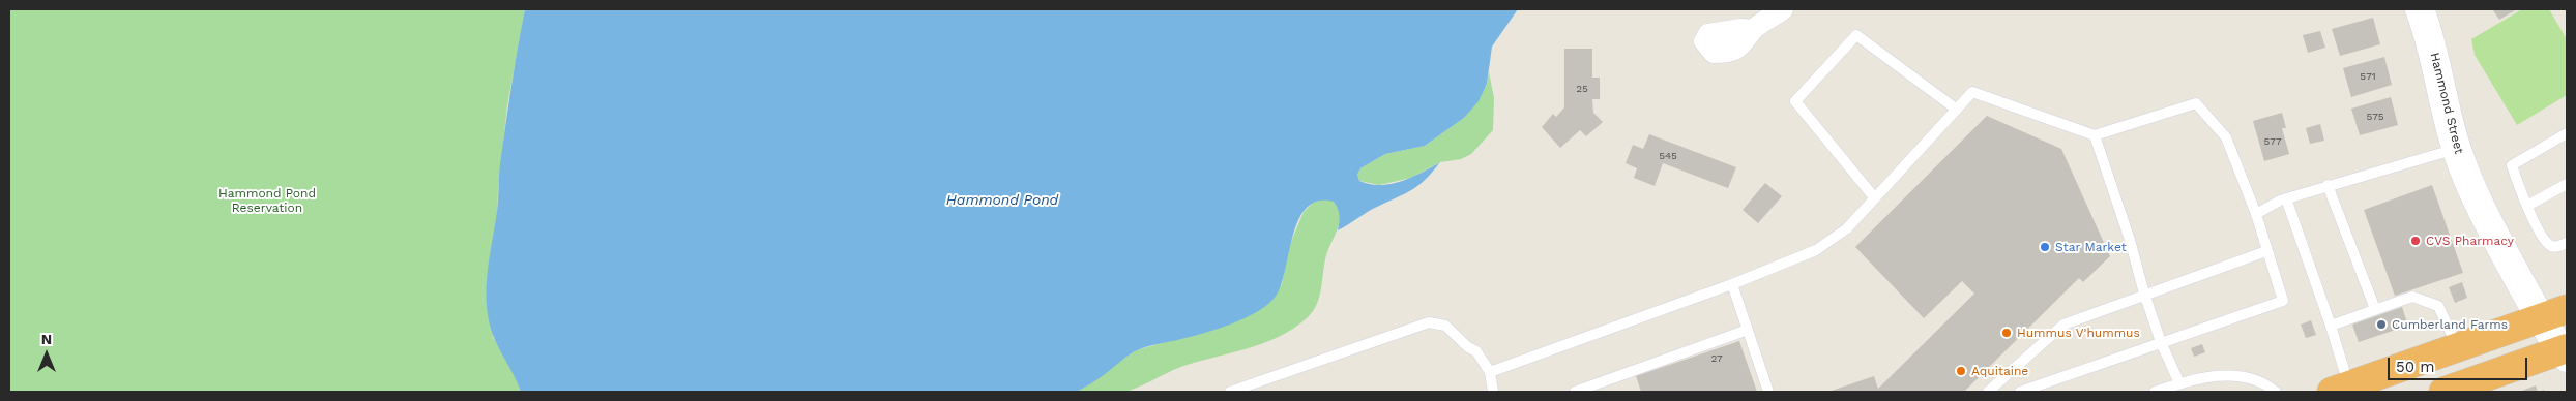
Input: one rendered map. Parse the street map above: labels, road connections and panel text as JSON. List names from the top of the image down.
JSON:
{
  "streets": {
    "street": ["Hammond Street"]
  },
  "water": ["Hammond Pond"],
  "parks": ["Hammond Pond Reservation"],
  "places": [
    "CVS Pharmacy",
    "Star Market",
    "Cumberland Farms",
    "Hummus V'hummus",
    "Aquitaine"
  ],
  "house_numbers": [
    "571",
    "25",
    "575",
    "577",
    "545",
    "27"
  ],
  "scale_bar": "50 m",
  "north": "top"
}
